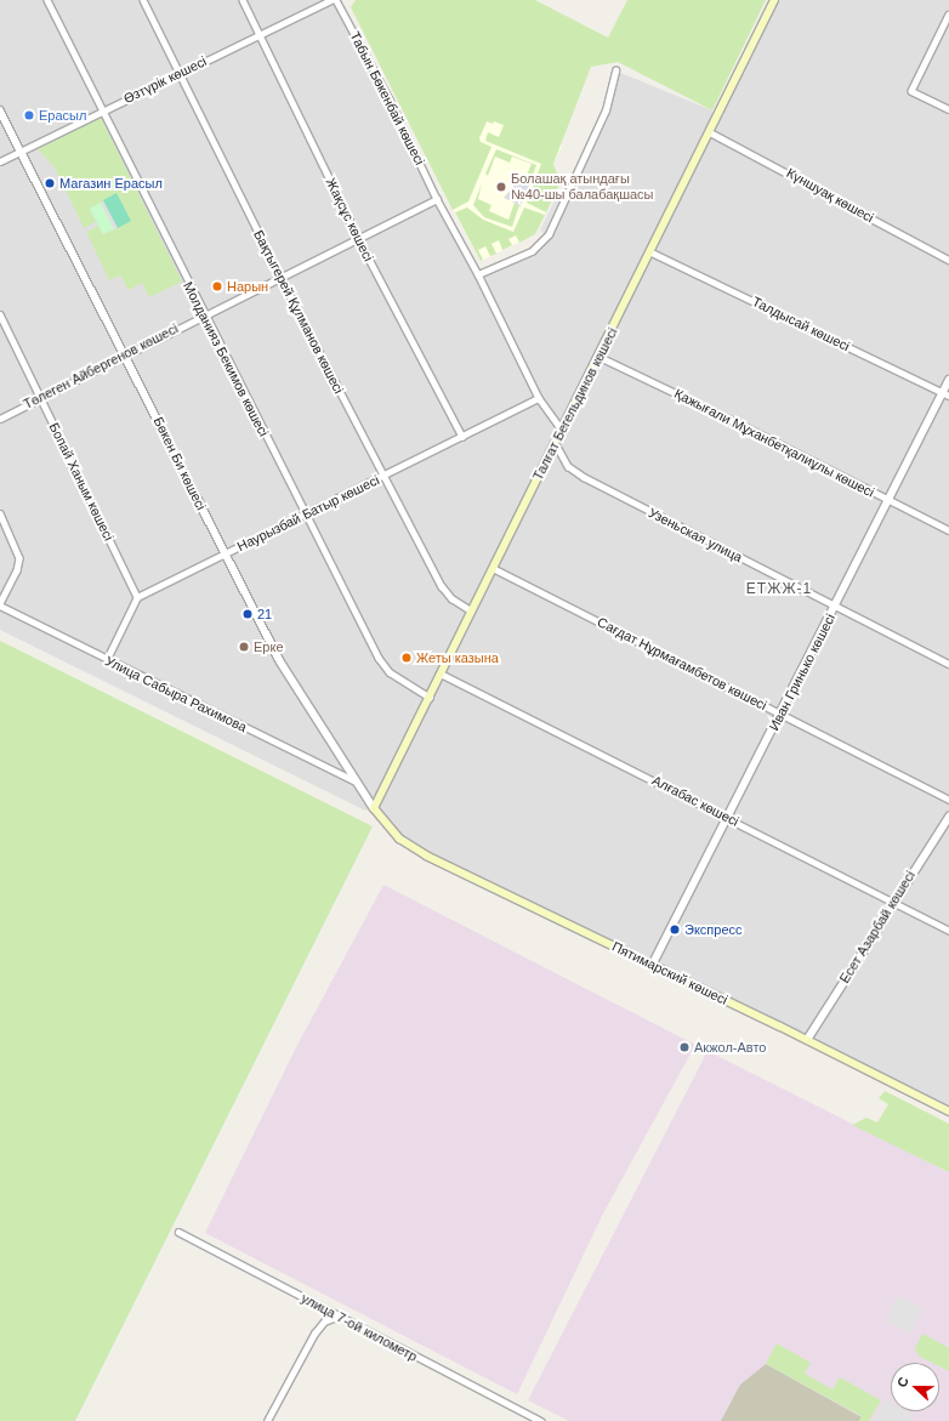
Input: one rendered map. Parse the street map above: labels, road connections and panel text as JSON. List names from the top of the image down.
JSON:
{
  "streets": {
    "main road": ["Талғат Бегельдинов көшесі", "Пятимарский көшесі"],
    "street": [
      "Өзтүрік көшесі",
      "Табын Бөкенбай көшесі",
      "Күншуақ көшесі",
      "Жақсұс көшесі",
      "Бақтыгерей Құлманов көшесі",
      "Талдысай көшесі",
      "Молданияз Бекимов көшесі",
      "Төлеген Айбергенов көшесі",
      "Қажығали Мұханбетқалиұлы көшесі",
      "Бөкен Би көшесі",
      "Бопай Ханым көшесі",
      "Наурызбай Батыр көшесі",
      "Узеньская улица",
      "Сағдат Нұрмағамбетов көшесі",
      "Иван Гринько көшесі",
      "Улица Сабыра Рахимова",
      "Алғабас көшесі",
      "Есет Азарбай көшесі",
      "улица 7-ой километр"
    ]
  },
  "crossings": [
    ["Өзтүрік көшесі", "Жақсұс көшесі"],
    ["Өзтүрік көшесі", "Бақтыгерей Құлманов көшесі"],
    ["Өзтүрік көшесі", "Молданияз Бекимов көшесі"],
    ["Өзтүрік көшесі", "Бөкен Би көшесі"],
    ["Табын Бөкенбай көшесі", "Төлеген Айбергенов көшесі"],
    ["Күншуақ көшесі", "Талғат Бегельдинов көшесі"],
    ["Жақсұс көшесі", "Төлеген Айбергенов көшесі"],
    ["Жақсұс көшесі", "Наурызбай Батыр көшесі"],
    ["Бақтыгерей Құлманов көшесі", "Төлеген Айбергенов көшесі"],
    ["Бақтыгерей Құлманов көшесі", "Талғат Бегельдинов көшесі"],
    ["Бақтыгерей Құлманов көшесі", "Наурызбай Батыр көшесі"],
    ["Талдысай көшесі", "Талғат Бегельдинов көшесі"],
    ["Талдысай көшесі", "Иван Гринько көшесі"],
    ["Молданияз Бекимов көшесі", "Төлеген Айбергенов көшесі"],
    ["Молданияз Бекимов көшесі", "Талғат Бегельдинов көшесі"],
    ["Молданияз Бекимов көшесі", "Наурызбай Батыр көшесі"],
    ["Төлеген Айбергенов көшесі", "Бөкен Би көшесі"],
    ["Төлеген Айбергенов көшесі", "Бопай Ханым көшесі"],
    ["Талғат Бегельдинов көшесі", "Қажығали Мұханбетқалиұлы көшесі"],
    ["Талғат Бегельдинов көшесі", "Бөкен Би көшесі"],
    ["Талғат Бегельдинов көшесі", "Узеньская улица"],
    ["Талғат Бегельдинов көшесі", "Сағдат Нұрмағамбетов көшесі"],
    ["Талғат Бегельдинов көшесі", "Алғабас көшесі"],
    ["Талғат Бегельдинов көшесі", "Пятимарский көшесі"],
    ["Қажығали Мұханбетқалиұлы көшесі", "Иван Гринько көшесі"],
    ["Бөкен Би көшесі", "Наурызбай Батыр көшесі"],
    ["Бөкен Би көшесі", "Улица Сабыра Рахимова"],
    ["Бөкен Би көшесі", "Пятимарский көшесі"],
    ["Бопай Ханым көшесі", "Наурызбай Батыр көшесі"],
    ["Узеньская улица", "Иван Гринько көшесі"],
    ["Сағдат Нұрмағамбетов көшесі", "Иван Гринько көшесі"],
    ["Иван Гринько көшесі", "Алғабас көшесі"],
    ["Иван Гринько көшесі", "Пятимарский көшесі"],
    ["Алғабас көшесі", "Есет Азарбай көшесі"],
    ["Есет Азарбай көшесі", "Пятимарский көшесі"]
  ],
  "districts": ["ЕТЖЖ-1"],
  "places": [
    "Ерасыл",
    "Магазин Ерасыл",
    "Болашақ атындағы №40-шы балабақшасы",
    "Нарын",
    "21",
    "Ерке",
    "Жеты казына",
    "Экспресс",
    "Акжол-Авто"
  ],
  "north": "left"
}
